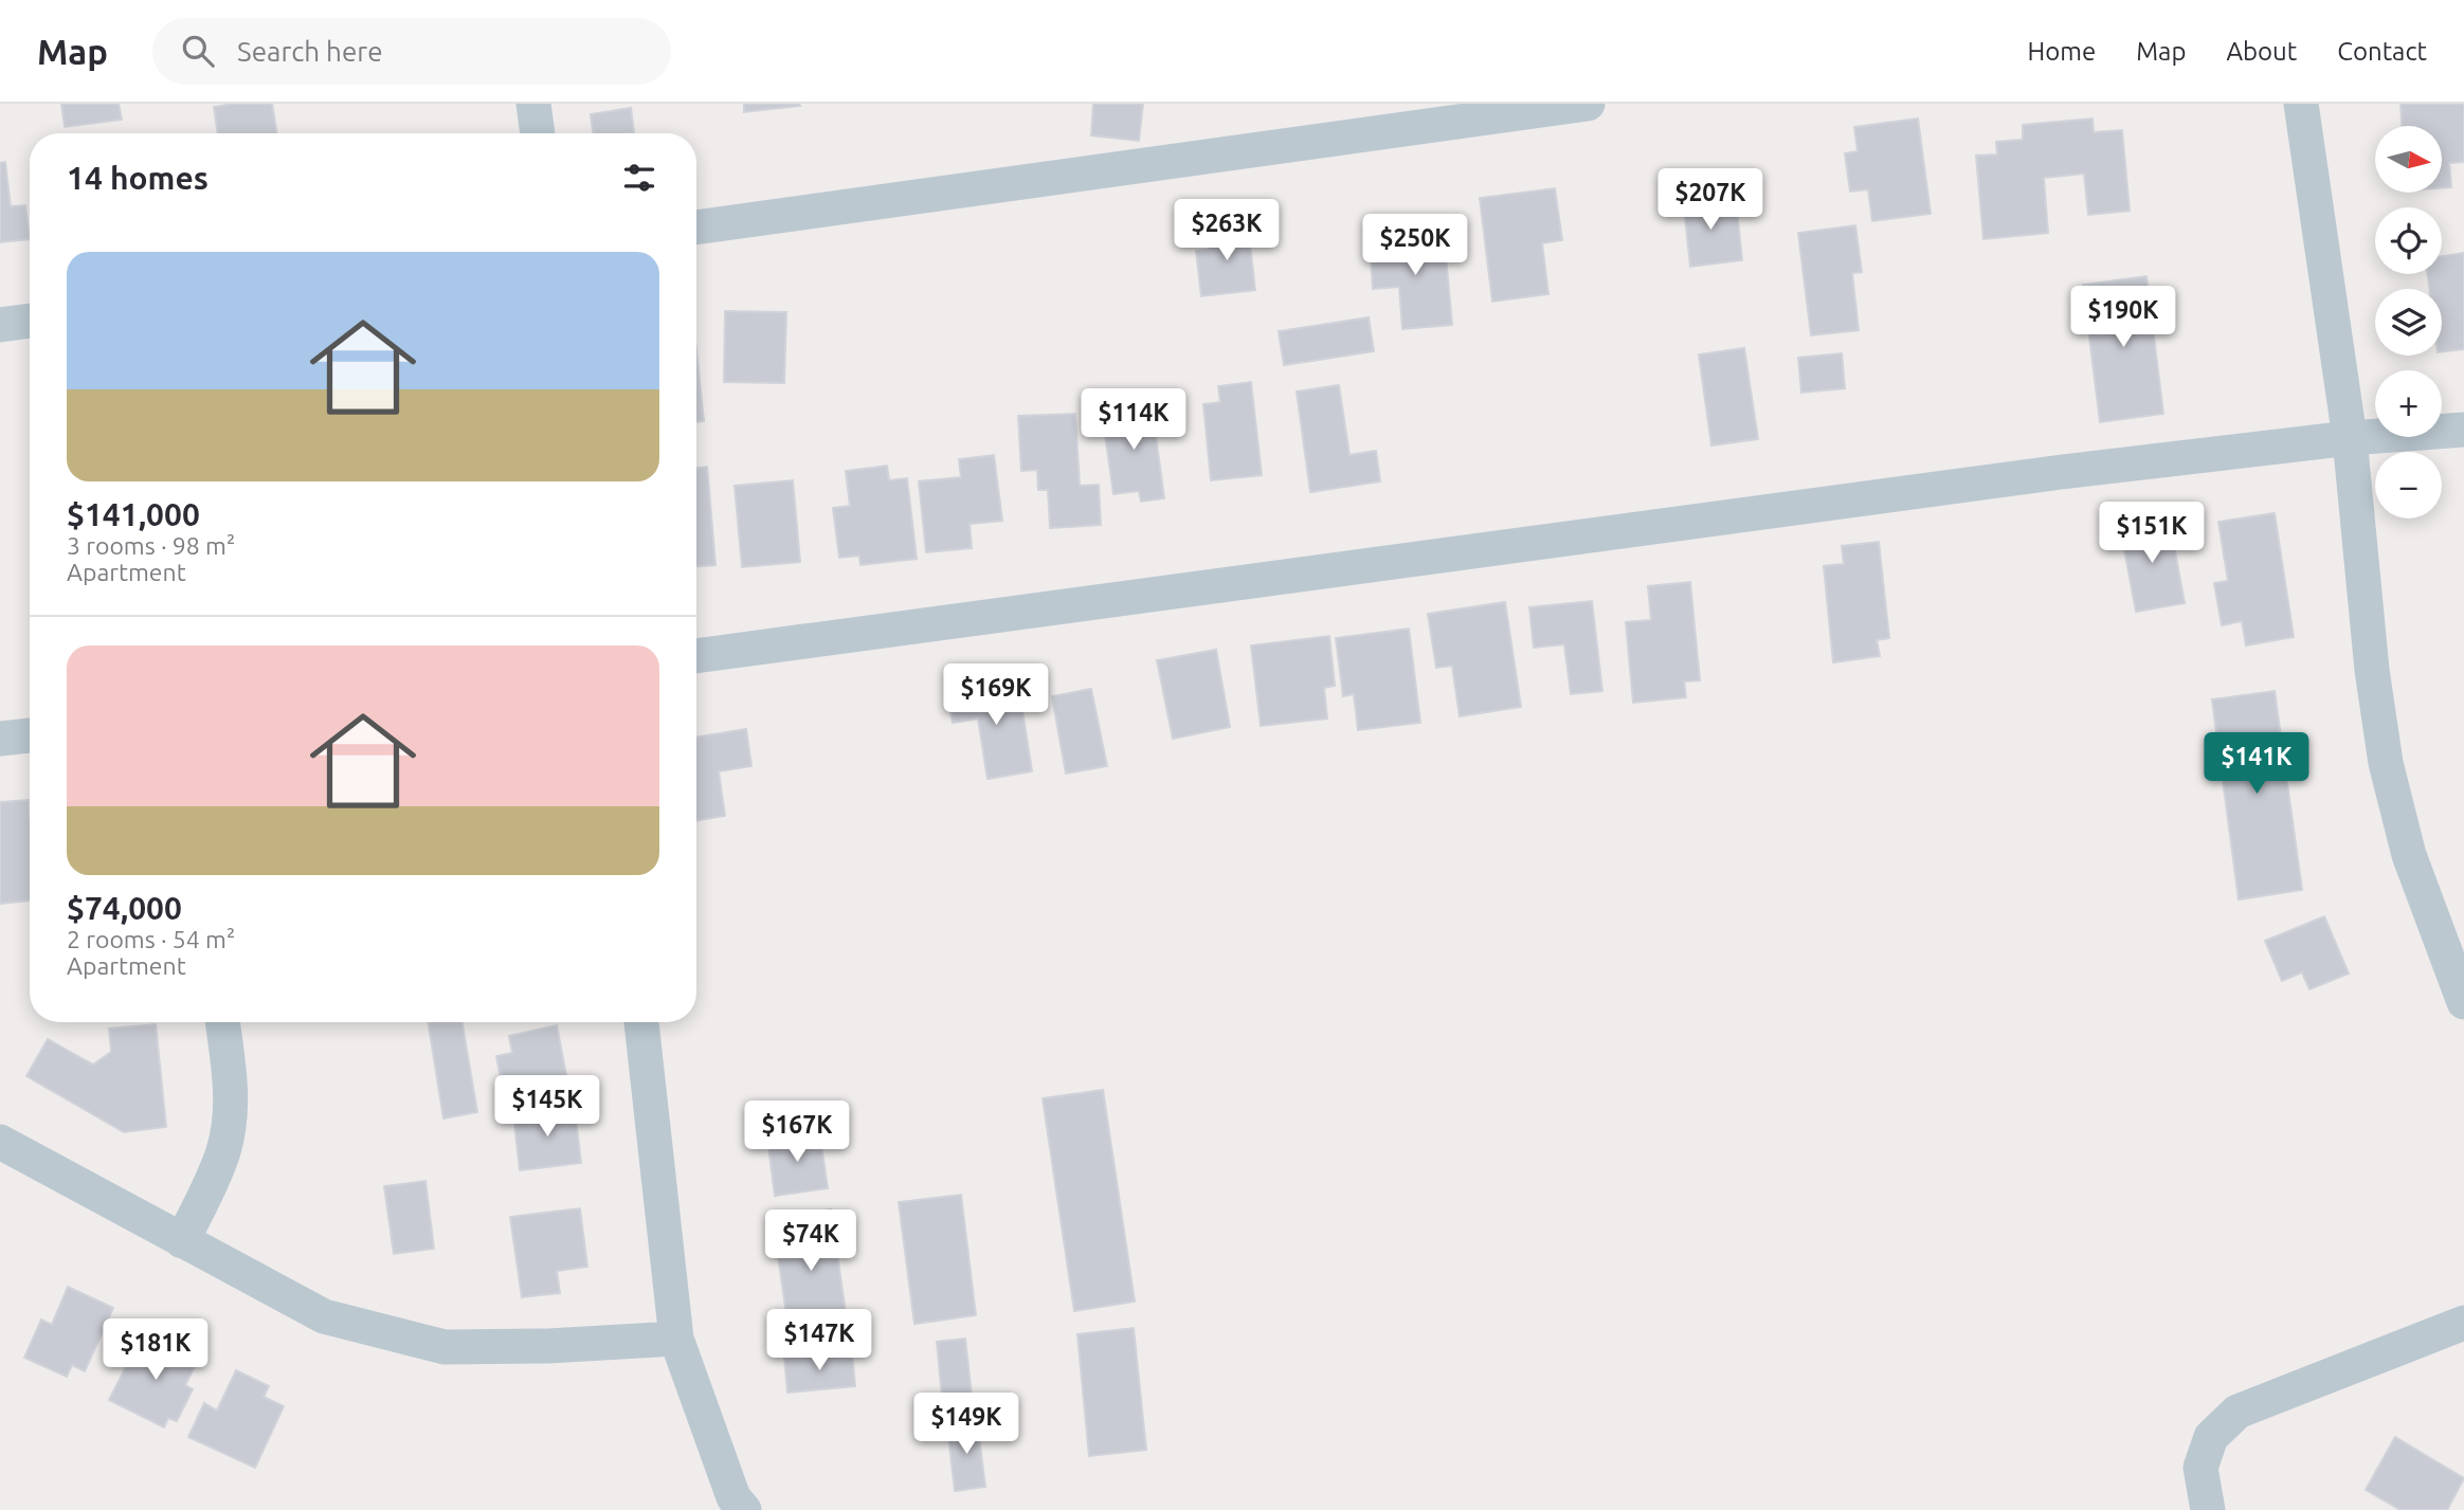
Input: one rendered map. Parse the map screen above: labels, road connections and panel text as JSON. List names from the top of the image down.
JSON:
{
  "north": "right",
  "page": {
    "header": "Map",
    "search": "Search here",
    "nav": [
      "Home",
      "Map",
      "About",
      "Contact"
    ],
    "map_buttons": ["+", "−"],
    "heading": "14 homes",
    "price": [
      "$207K",
      "$263K",
      "$250K",
      "$190K",
      "$114K",
      "$151K",
      "$169K",
      "$141K",
      "$145K",
      "$167K",
      "$74K",
      "$147K",
      "$181K",
      "$149K"
    ],
    "list": [
      {
        "name": "$141,000",
        "note": "3 rooms · 98 m² · Apartment"
      },
      {
        "name": "$74,000",
        "note": "2 rooms · 54 m² · Apartment"
      }
    ]
  }
}
